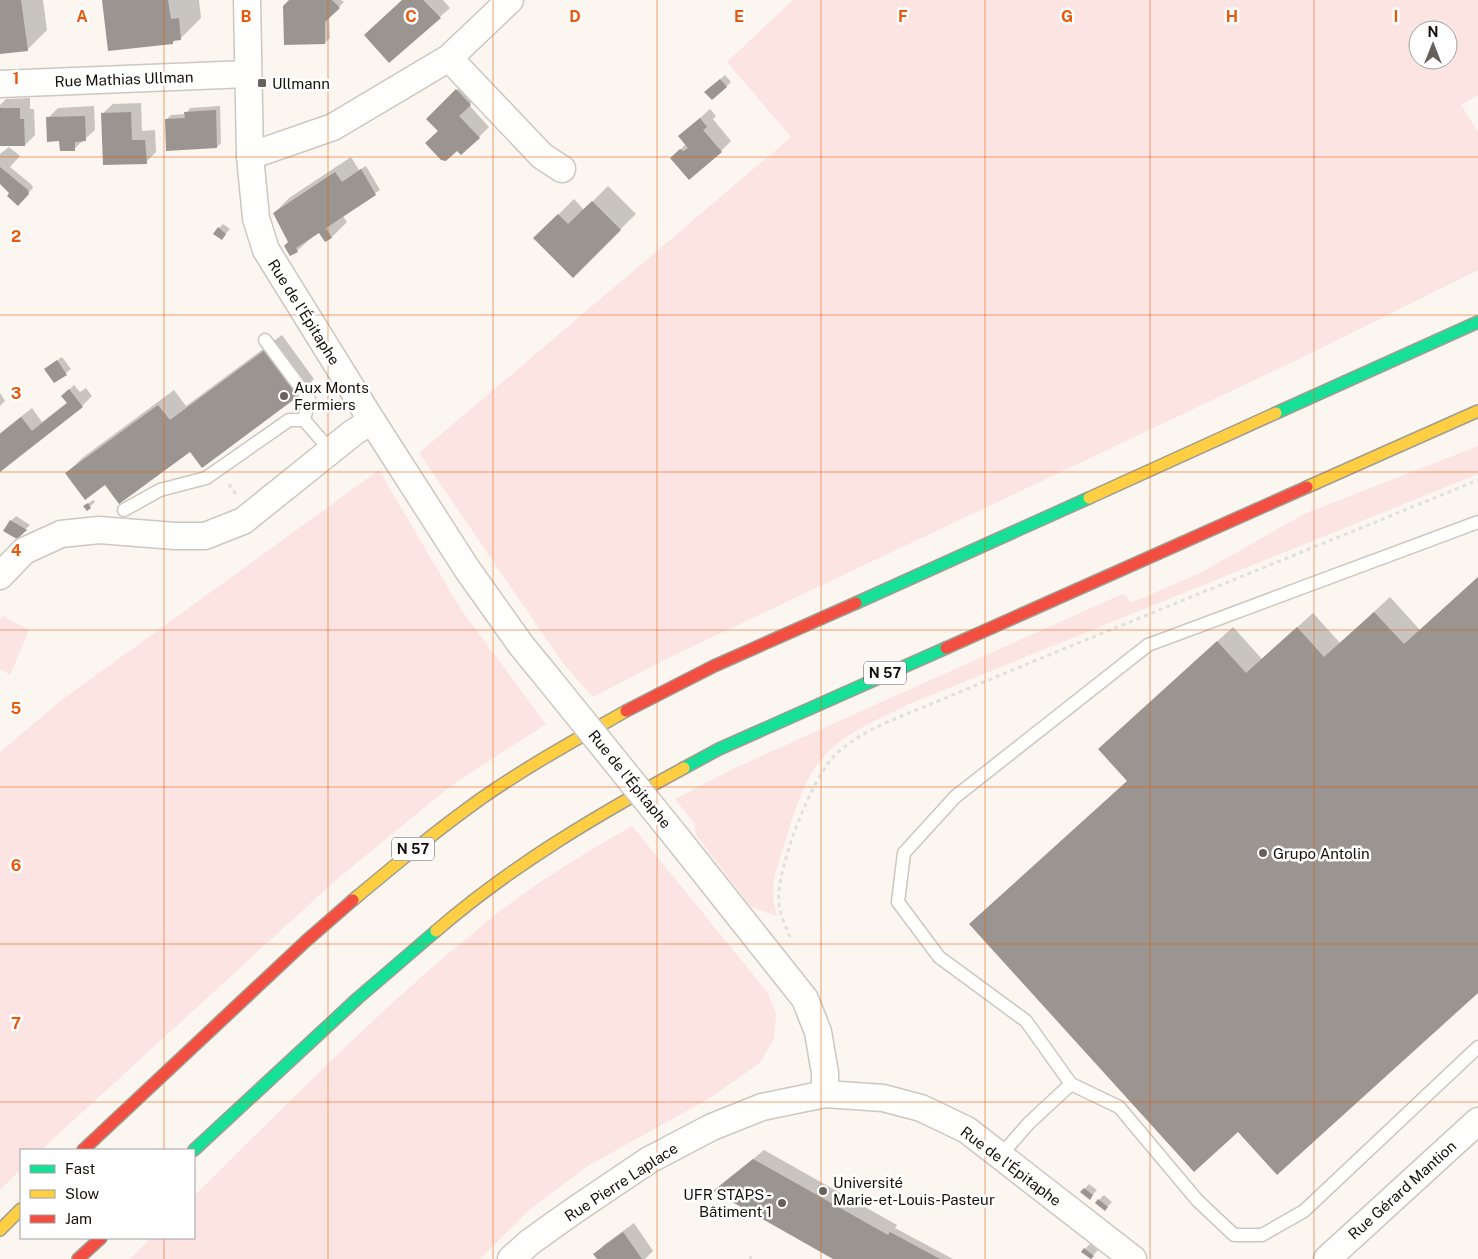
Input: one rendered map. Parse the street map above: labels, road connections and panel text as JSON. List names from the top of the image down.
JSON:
{
  "streets": {
    "highway": ["N 57"],
    "street": [
      "Rue Mathias Ullman",
      "Rue de l'Épitaphe",
      "Rue Pierre Laplace",
      "Rue Gérard Mantion"
    ]
  },
  "crossings": [
    ["Rue Mathias Ullman", "Rue de l'Épitaphe"],
    ["Rue de l'Épitaphe", "Rue Pierre Laplace"]
  ],
  "places": {
    "transit": ["Ullmann"],
    "other": [
      "Aux Monts Fermiers",
      "Grupo Antolin",
      "Université Marie-et-Louis-Pasteur",
      "UFR STAPS - Bâtiment 1"
    ]
  },
  "legend": ["Fast", "Slow", "Jam"],
  "north": "top",
  "grid": {
    "columns": [
      "A",
      "B",
      "C",
      "D",
      "E",
      "F",
      "G",
      "H",
      "I"
    ],
    "rows": [
      "1",
      "2",
      "3",
      "4",
      "5",
      "6",
      "7"
    ]
  }
}
